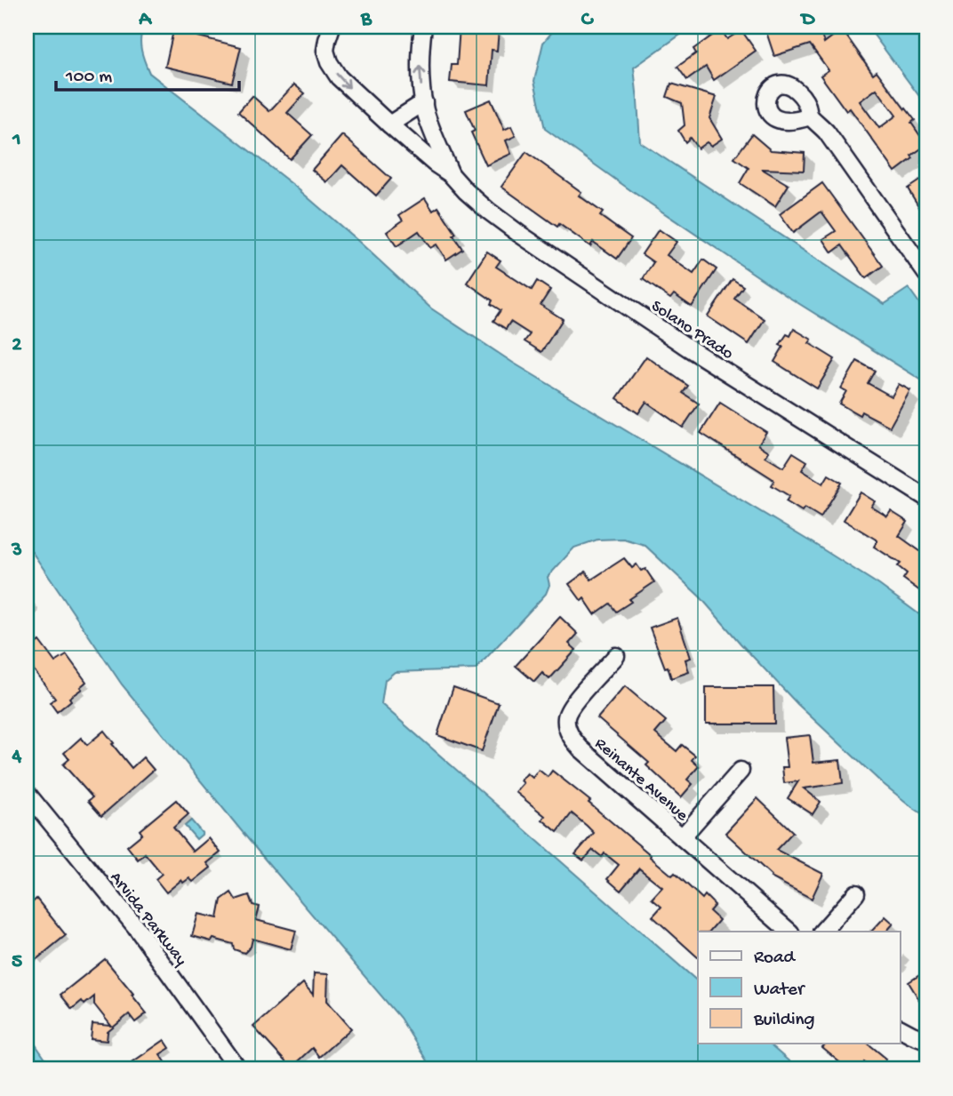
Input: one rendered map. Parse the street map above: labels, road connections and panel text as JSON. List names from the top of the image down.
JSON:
{
  "streets": {
    "street": ["Solano Prado", "Reinante Avenue", "Arvida Parkway"]
  },
  "legend": ["Road", "Water", "Building"],
  "scale_bar": "100 m",
  "grid": {
    "columns": [
      "A",
      "B",
      "C",
      "D"
    ],
    "rows": [
      "1",
      "2",
      "3",
      "4",
      "5"
    ]
  }
}
